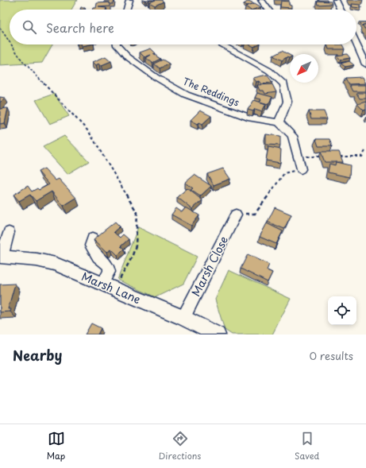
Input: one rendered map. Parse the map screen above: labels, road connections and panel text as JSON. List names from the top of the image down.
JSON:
{
  "streets": {
    "main road": ["Marsh Lane"],
    "street": ["The Reddings", "Marsh Close"]
  },
  "crossings": [
    ["Marsh Close", "Marsh Lane"]
  ],
  "north": "bottom left",
  "page": {
    "search": "Search here",
    "heading": ["Nearby", "0 results"],
    "nav": ["Map", "Directions", "Saved"]
  }
}
